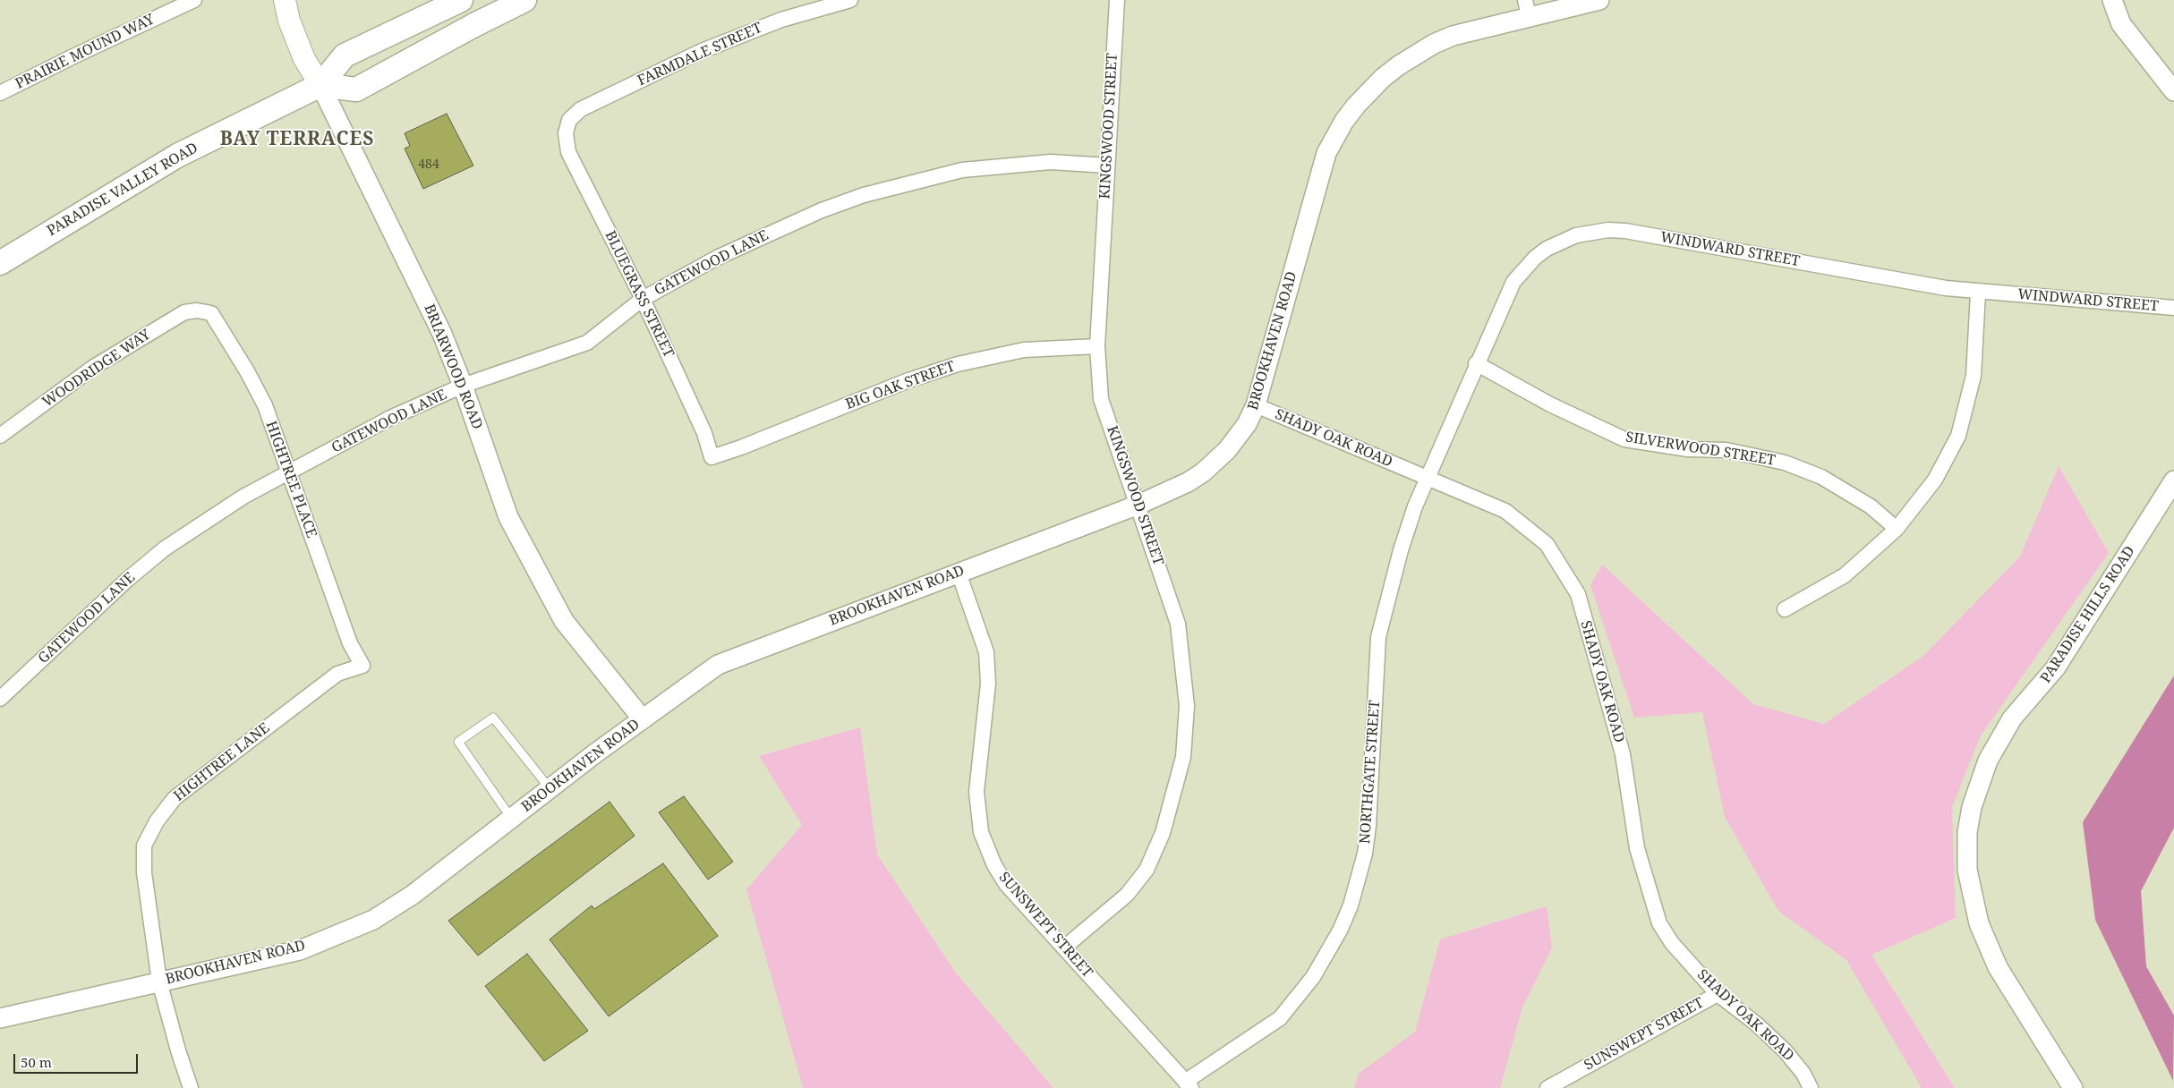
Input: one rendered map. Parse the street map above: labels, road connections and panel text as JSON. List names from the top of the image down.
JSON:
{
  "streets": {
    "main road": ["PARADISE VALLEY ROAD", "BRIARWOOD ROAD"],
    "street": [
      "PRAIRIE MOUND WAY",
      "FARMDALE STREET",
      "KINGSWOOD STREET",
      "WINDWARD STREET",
      "GATEWOOD LANE",
      "BLUEGRASS STREET",
      "BROOKHAVEN ROAD",
      "WOODRIDGE WAY",
      "BIG OAK STREET",
      "SHADY OAK ROAD",
      "SILVERWOOD STREET",
      "HIGHTREE PLACE",
      "PARADISE HILLS ROAD",
      "HIGHTREE LANE",
      "NORTHGATE STREET",
      "SUNSWEPT STREET"
    ]
  },
  "crossings": [
    ["FARMDALE STREET", "BLUEGRASS STREET"],
    ["KINGSWOOD STREET", "GATEWOOD LANE"],
    ["KINGSWOOD STREET", "BROOKHAVEN ROAD"],
    ["KINGSWOOD STREET", "BIG OAK STREET"],
    ["KINGSWOOD STREET", "SUNSWEPT STREET"],
    ["PARADISE VALLEY ROAD", "BRIARWOOD ROAD"],
    ["WINDWARD STREET", "SHADY OAK ROAD"],
    ["WINDWARD STREET", "SILVERWOOD STREET"],
    ["WINDWARD STREET", "NORTHGATE STREET"],
    ["GATEWOOD LANE", "BLUEGRASS STREET"],
    ["GATEWOOD LANE", "BRIARWOOD ROAD"],
    ["GATEWOOD LANE", "HIGHTREE PLACE"],
    ["BLUEGRASS STREET", "BIG OAK STREET"],
    ["BROOKHAVEN ROAD", "BRIARWOOD ROAD"],
    ["BROOKHAVEN ROAD", "SHADY OAK ROAD"],
    ["BROOKHAVEN ROAD", "HIGHTREE LANE"],
    ["BROOKHAVEN ROAD", "SUNSWEPT STREET"],
    ["WOODRIDGE WAY", "HIGHTREE PLACE"],
    ["SHADY OAK ROAD", "NORTHGATE STREET"],
    ["SHADY OAK ROAD", "SUNSWEPT STREET"],
    ["HIGHTREE PLACE", "HIGHTREE LANE"],
    ["NORTHGATE STREET", "SUNSWEPT STREET"]
  ],
  "districts": ["BAY TERRACES"],
  "house_numbers": ["484"],
  "scale_bar": "50 m"
}
